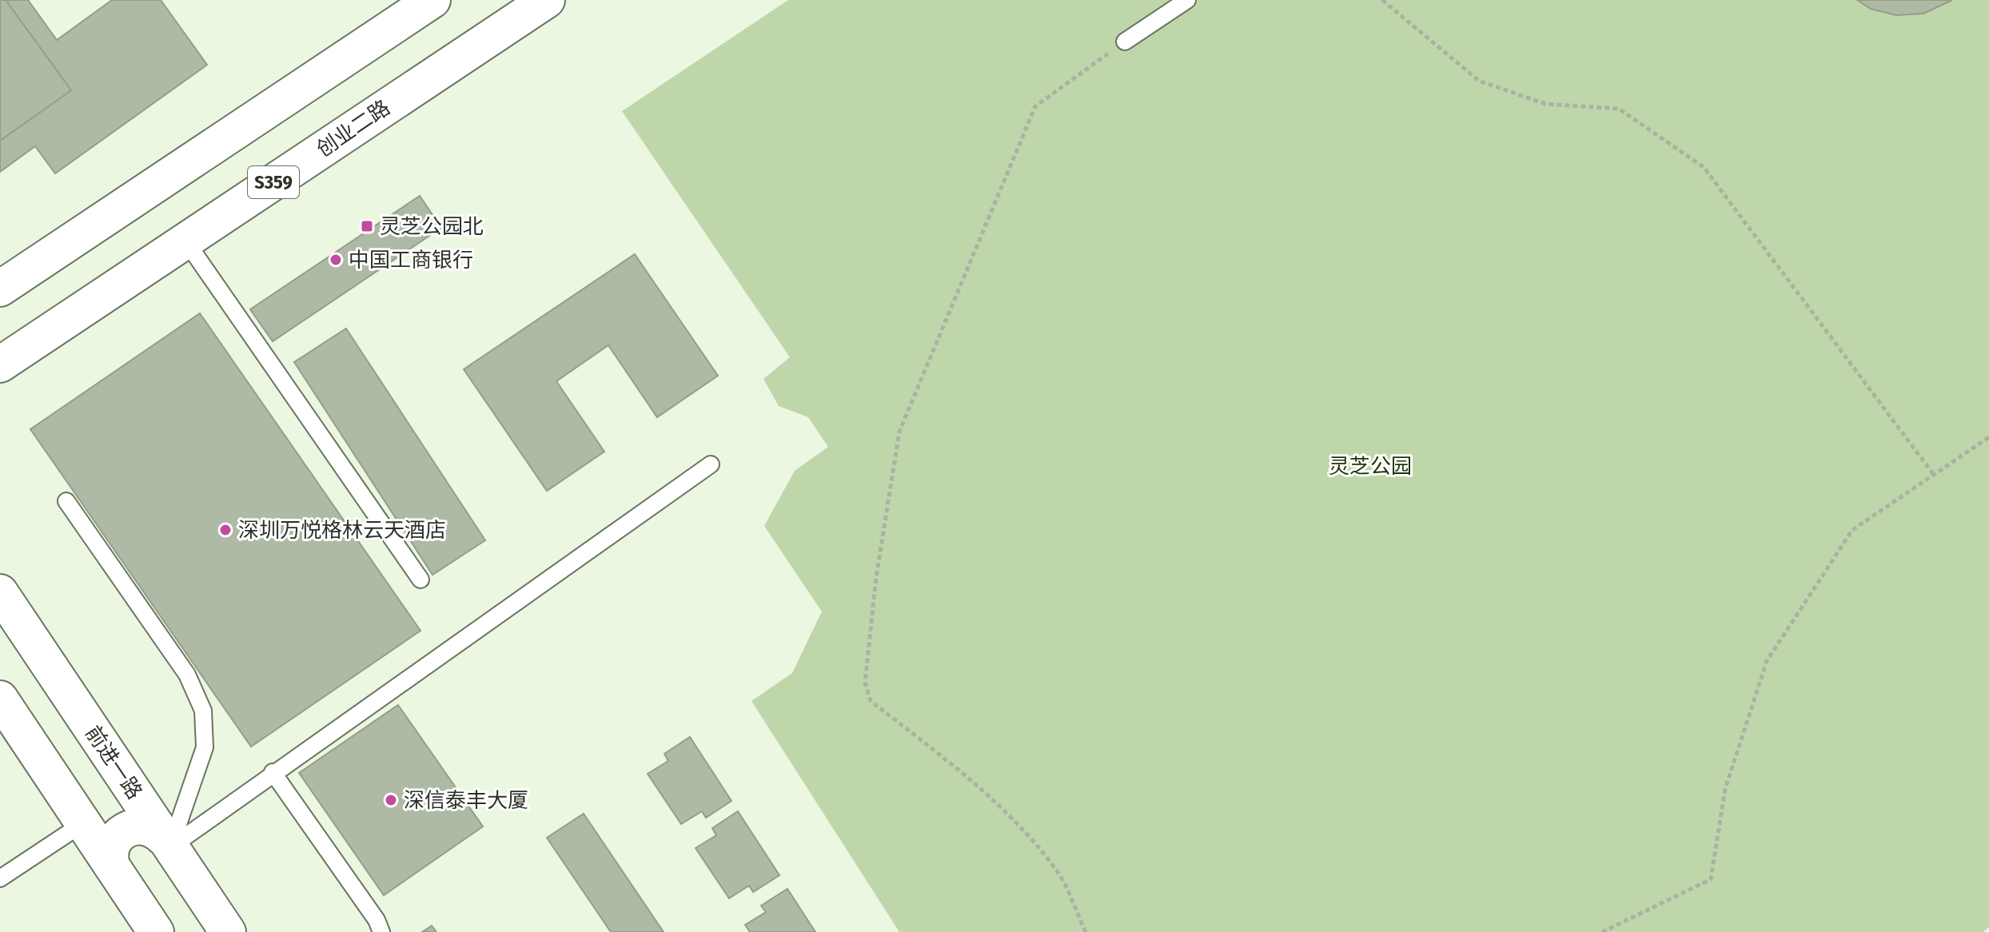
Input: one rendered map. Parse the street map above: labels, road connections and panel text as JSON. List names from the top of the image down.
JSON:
{
  "streets": {
    "main road": ["创业二路", "S359", "前进一路"]
  },
  "parks": ["灵芝公园"],
  "places": {
    "transit": ["灵芝公园北"],
    "other": ["中国工商银行", "深圳万悦格林云天酒店", "深信泰丰大厦"]
  }
}
